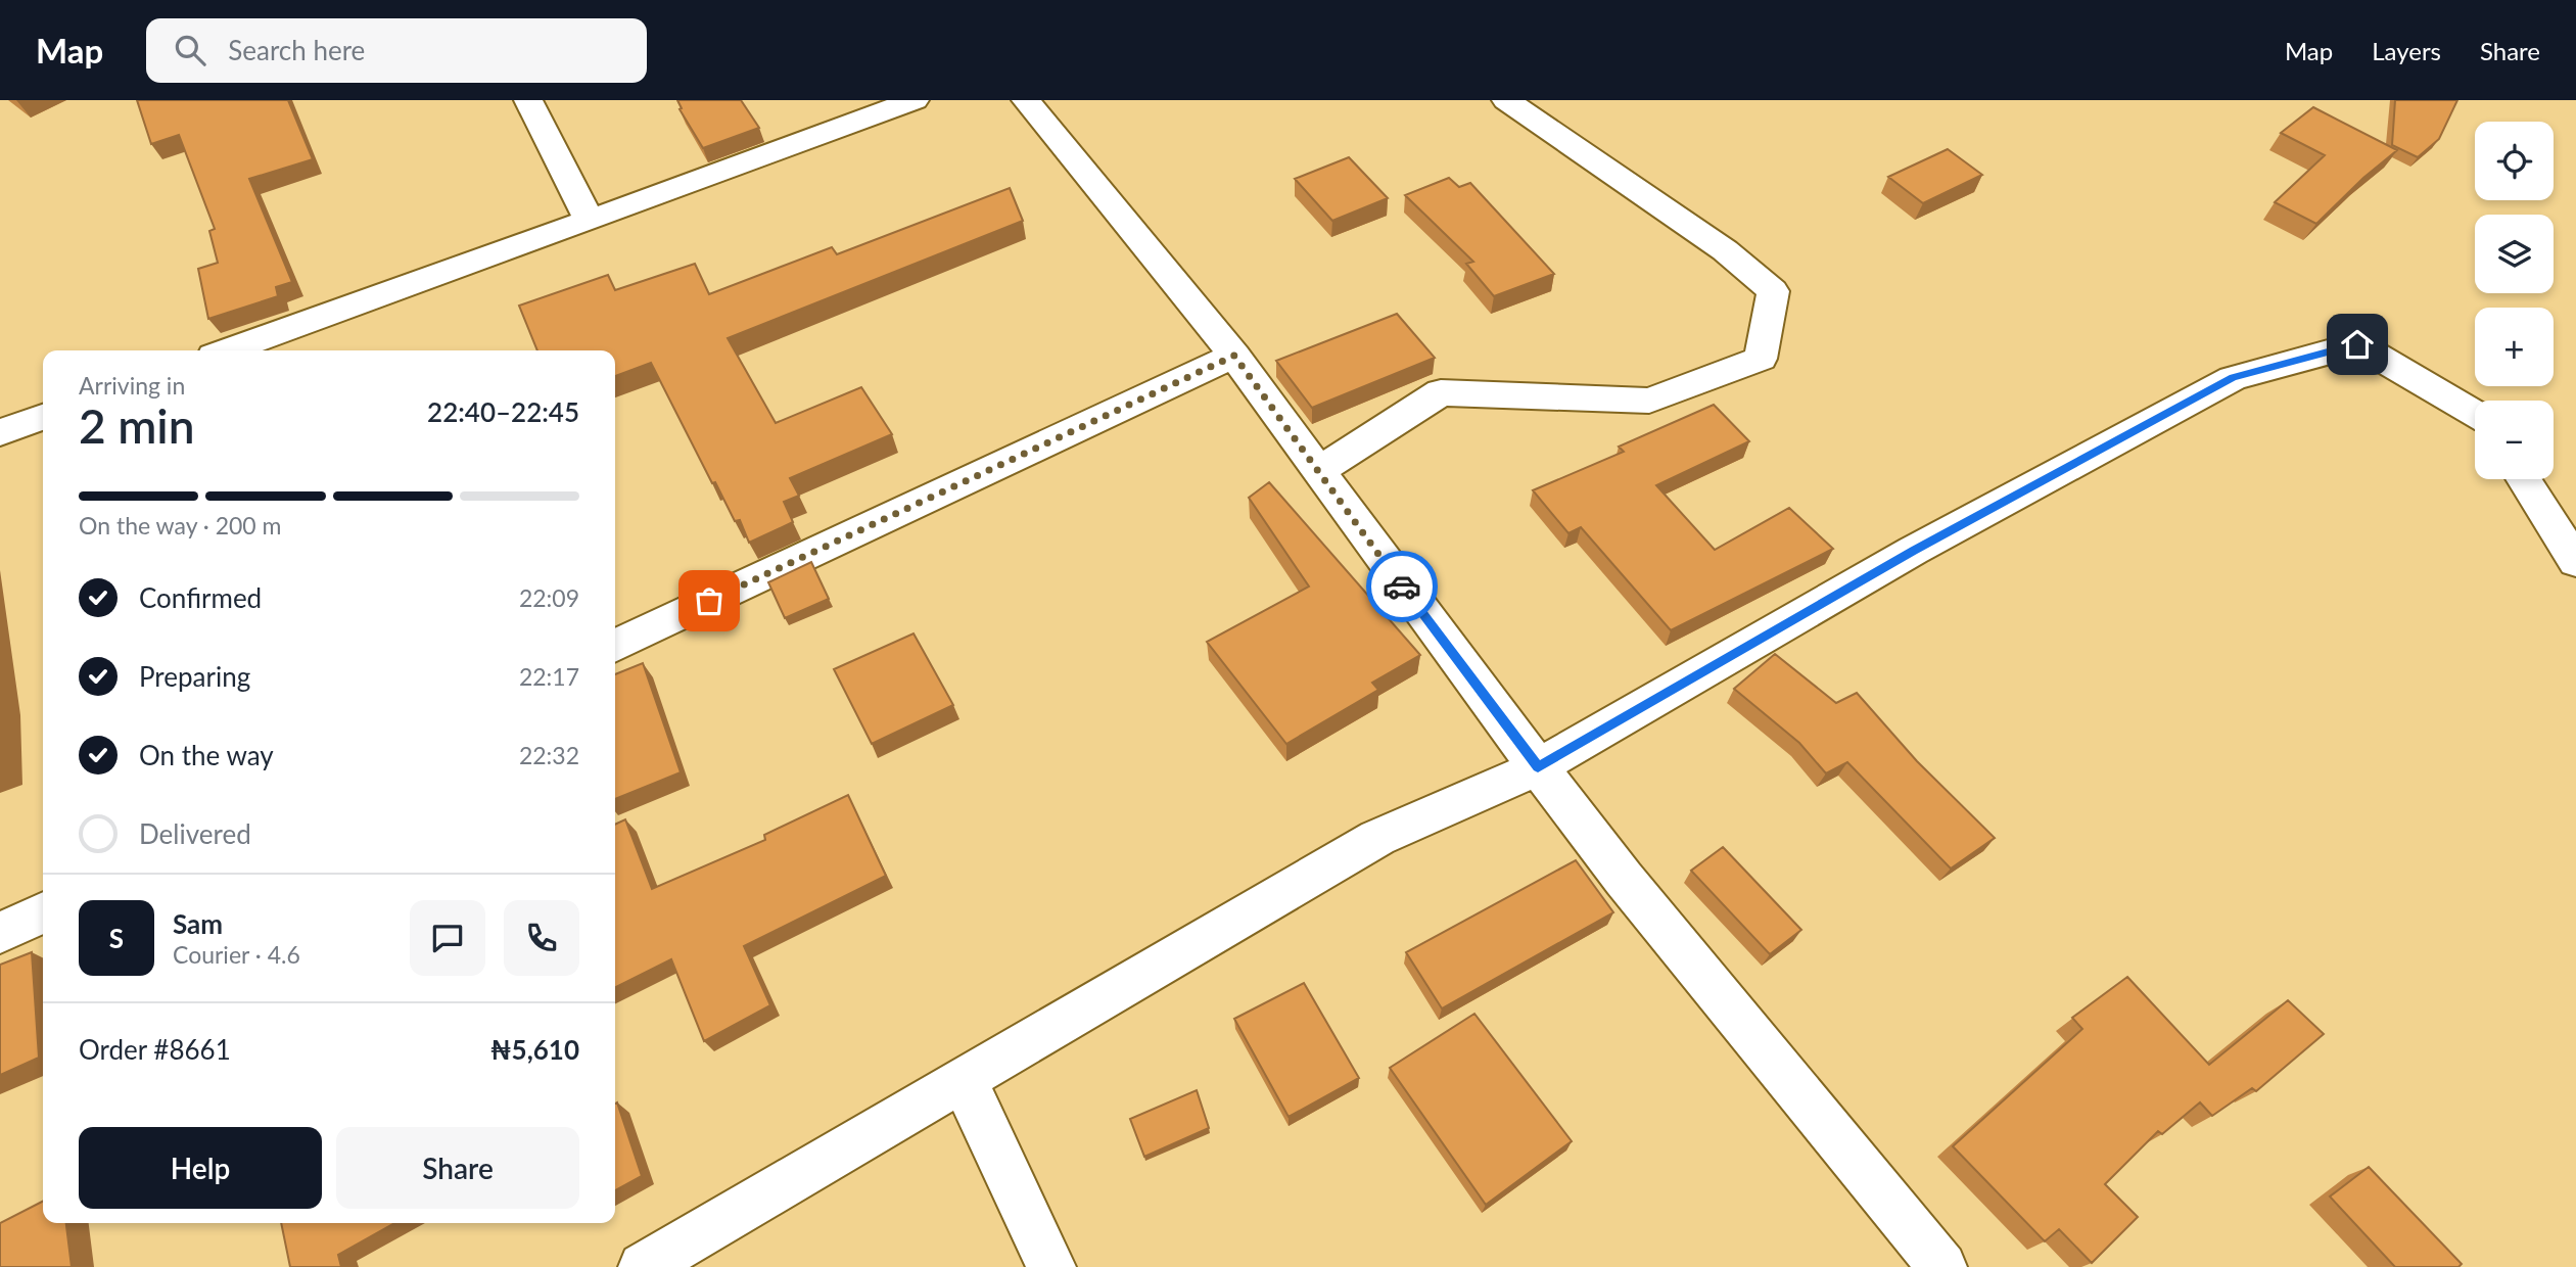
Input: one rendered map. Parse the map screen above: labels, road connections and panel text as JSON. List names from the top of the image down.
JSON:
{
  "page": {
    "header": "Map",
    "search": "Search here",
    "nav": ["Map", "Layers", "Share"],
    "map_buttons": ["+", "−"],
    "heading": ["2 min", "Arriving in", "22:40–22:45"],
    "panel": [
      "Sam",
      "Courier · 4.6",
      "Order #8661",
      "₦5,610"
    ],
    "bar": "On the way · 200 m",
    "list": [
      ["Confirmed", "22:09"],
      ["Preparing", "22:17"],
      ["On the way", "22:32"],
      "Delivered"
    ],
    "round": "S",
    "buttons": ["Help", "Share"]
  }
}
